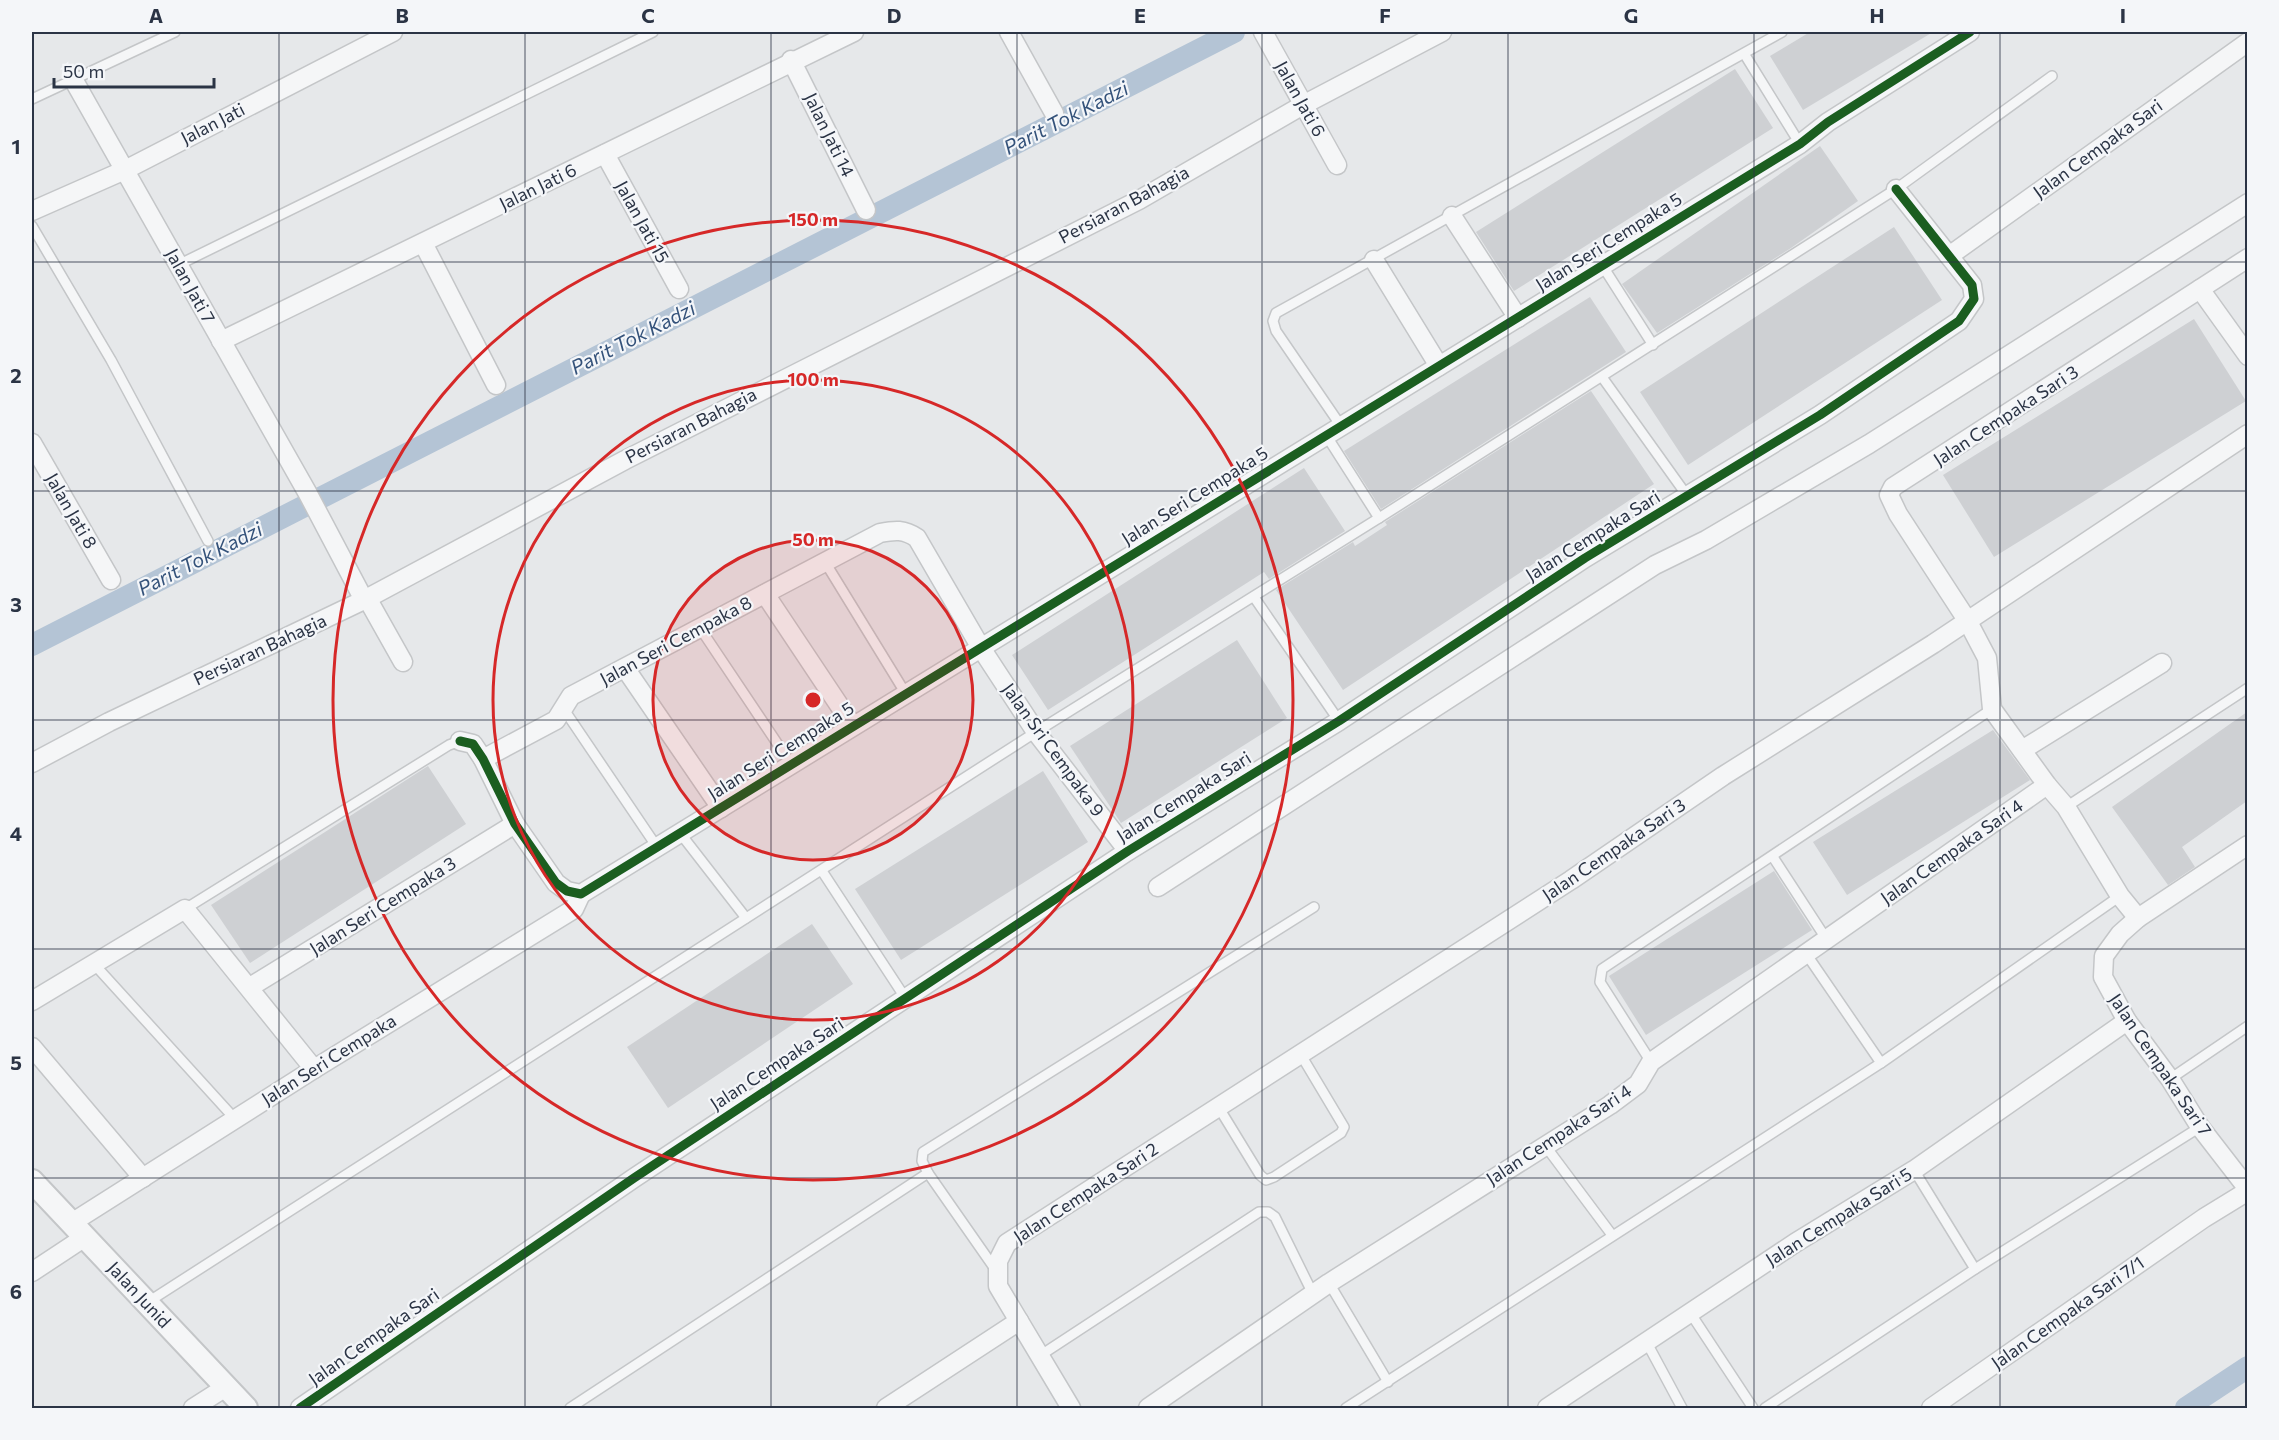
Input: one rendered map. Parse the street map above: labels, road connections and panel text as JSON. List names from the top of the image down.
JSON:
{
  "streets": {
    "street": [
      "Jalan Jati 6",
      "Jalan Jati",
      "Jalan Jati 14",
      "Jalan Cempaka Sari",
      "Persiaran Bahagia",
      "Jalan Jati 15",
      "Jalan Seri Cempaka 5",
      "Jalan Jati 7",
      "Jalan Cempaka Sari 3",
      "Jalan Jati 8",
      "Jalan Seri Cempaka 8",
      "Jalan Sri Cempaka 9",
      "Jalan Cempaka Sari 4",
      "Jalan Seri Cempaka 3",
      "Jalan Seri Cempaka",
      "Jalan Cempaka Sari 7",
      "Jalan Cempaka Sari 2",
      "Jalan Cempaka Sari 5",
      "Jalan Junid",
      "Jalan Cempaka Sari 7/1"
    ]
  },
  "crossings": [
    ["Jalan Jati 6", "Jalan Jati 14"],
    ["Jalan Jati 6", "Persiaran Bahagia"],
    ["Jalan Jati 6", "Jalan Jati 15"],
    ["Jalan Jati 6", "Jalan Jati 7"],
    ["Jalan Jati", "Jalan Jati 7"],
    ["Jalan Cempaka Sari", "Jalan Sri Cempaka 9"],
    ["Persiaran Bahagia", "Jalan Jati 7"],
    ["Jalan Seri Cempaka 5", "Jalan Sri Cempaka 9"],
    ["Jalan Seri Cempaka 5", "Jalan Seri Cempaka"],
    ["Jalan Cempaka Sari 3", "Jalan Cempaka Sari 2"],
    ["Jalan Seri Cempaka 8", "Jalan Sri Cempaka 9"],
    ["Jalan Seri Cempaka", "Jalan Junid"],
    ["Jalan Cempaka Sari 7", "Jalan Cempaka Sari 5"],
    ["Jalan Cempaka Sari 7", "Jalan Cempaka Sari 7/1"]
  ],
  "water": ["Parit Tok Kadzi"],
  "scale_bar": "50 m",
  "grid": {
    "columns": [
      "A",
      "B",
      "C",
      "D",
      "E",
      "F",
      "G",
      "H",
      "I"
    ],
    "rows": [
      "1",
      "2",
      "3",
      "4",
      "5",
      "6"
    ]
  },
  "rings": ["150 m", "100 m", "50 m"]
}
